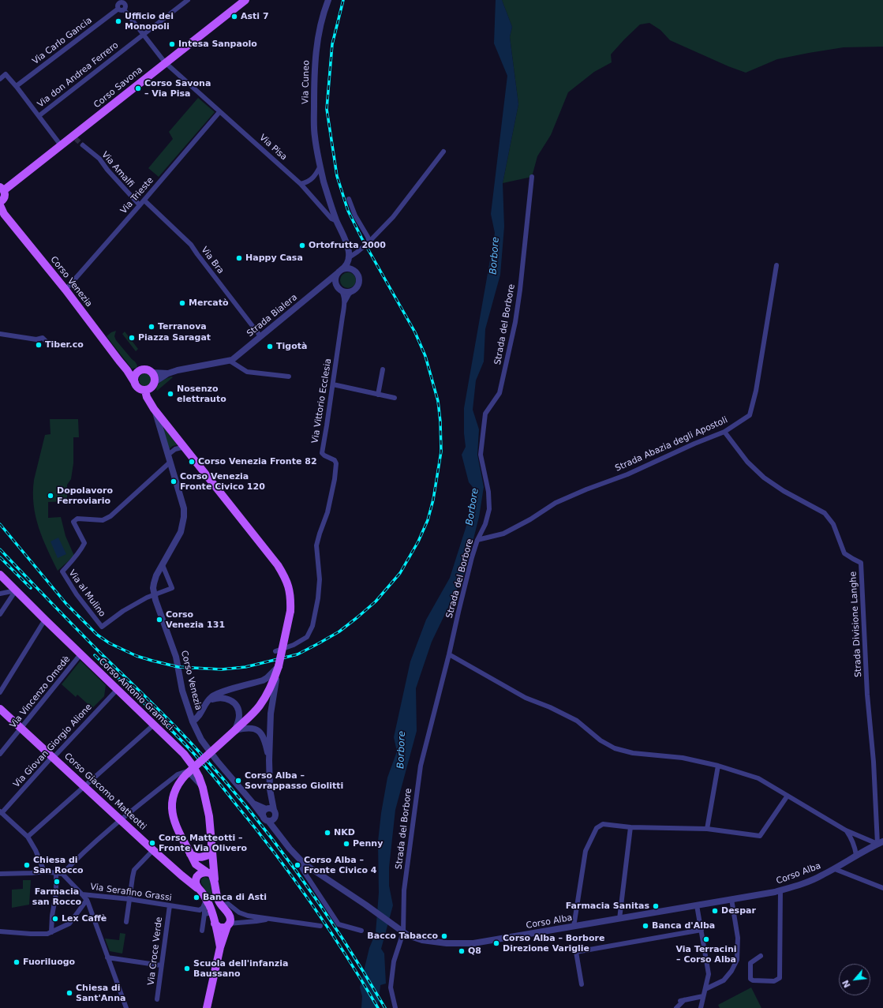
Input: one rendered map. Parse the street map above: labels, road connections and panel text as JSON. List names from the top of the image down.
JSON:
{
  "streets": {
    "main road": [
      "Corso Savona",
      "Corso Venezia",
      "Corso Antonio Gramsci",
      "Corso Giacomo Matteotti"
    ],
    "street": [
      "Via Carlo Gancia",
      "Via don Andrea Ferrero",
      "Via Cuneo",
      "Via Pisa",
      "Via Amalfi",
      "Via Trieste",
      "Via Bra",
      "Strada Bialera",
      "Strada del Borbore",
      "Via Vittorio Ecclesia",
      "Strada Abazia degli Apostoli",
      "Via al Mulino",
      "Strada Divisione Langhe",
      "Via Vincenzo Omedè",
      "Via Giovan Giorgio Alione",
      "Corso Alba",
      "Via Serafino Grassi",
      "Via Croce Verde"
    ]
  },
  "crossings": [
    ["Via Carlo Gancia", "Via Pisa"],
    ["Via don Andrea Ferrero", "Via Pisa"],
    ["Via Cuneo", "Via Pisa"],
    ["Corso Savona", "Via Pisa"],
    ["Via Pisa", "Via Trieste"],
    ["Via Pisa", "Strada Bialera"],
    ["Via Pisa", "Via Vittorio Ecclesia"],
    ["Via Amalfi", "Via Trieste"],
    ["Via Trieste", "Via Bra"],
    ["Via Trieste", "Corso Venezia"],
    ["Via Bra", "Strada Bialera"],
    ["Corso Venezia", "Strada Bialera"],
    ["Corso Venezia", "Via al Mulino"],
    ["Corso Venezia", "Corso Alba"],
    ["Strada Bialera", "Via Vittorio Ecclesia"],
    ["Strada del Borbore", "Strada Abazia degli Apostoli"],
    ["Strada del Borbore", "Corso Alba"],
    ["Strada Abazia degli Apostoli", "Strada Divisione Langhe"],
    ["Strada Divisione Langhe", "Corso Alba"],
    ["Via Vincenzo Omedè", "Corso Antonio Gramsci"],
    ["Via Vincenzo Omedè", "Corso Giacomo Matteotti"],
    ["Corso Antonio Gramsci", "Via Giovan Giorgio Alione"],
    ["Via Giovan Giorgio Alione", "Corso Giacomo Matteotti"],
    ["Corso Giacomo Matteotti", "Via Serafino Grassi"],
    ["Via Serafino Grassi", "Via Croce Verde"]
  ],
  "water": ["Borbore"],
  "places": [
    "Asti 7",
    "Ufficio dei Monopoli",
    "Intesa Sanpaolo",
    "Corso Savona – Via Pisa",
    "Ortofrutta 2000",
    "Happy Casa",
    "Mercatò",
    "Terranova",
    "Piazza Saragat",
    "Tiber.co",
    "Tigotà",
    "Nosenzo elettrauto",
    "Corso Venezia Fronte 82",
    "Corso Venezia Fronte Civico 120",
    "Dopolavoro Ferroviario",
    "Corso Venezia 131",
    "Corso Alba – Sovrappasso Giolitti",
    "NKD",
    "Corso Matteotti – Fronte Via Olivero",
    "Penny",
    "Chiesa di San Rocco",
    "Corso Alba – Fronte Civico 4",
    "Farmacia san Rocco",
    "Banca di Asti",
    "Farmacia Sanitas",
    "Despar",
    "Lex Caffè",
    "Banca d'Alba",
    "Bacco Tabacco",
    "Via Terracini – Corso Alba",
    "Corso Alba – Borbore Direzione Variglie",
    "Q8",
    "Fuoriluogo",
    "Scuola dell'infanzia Baussano",
    "Chiesa di Sant'Anna"
  ],
  "north": "bottom left"
}
